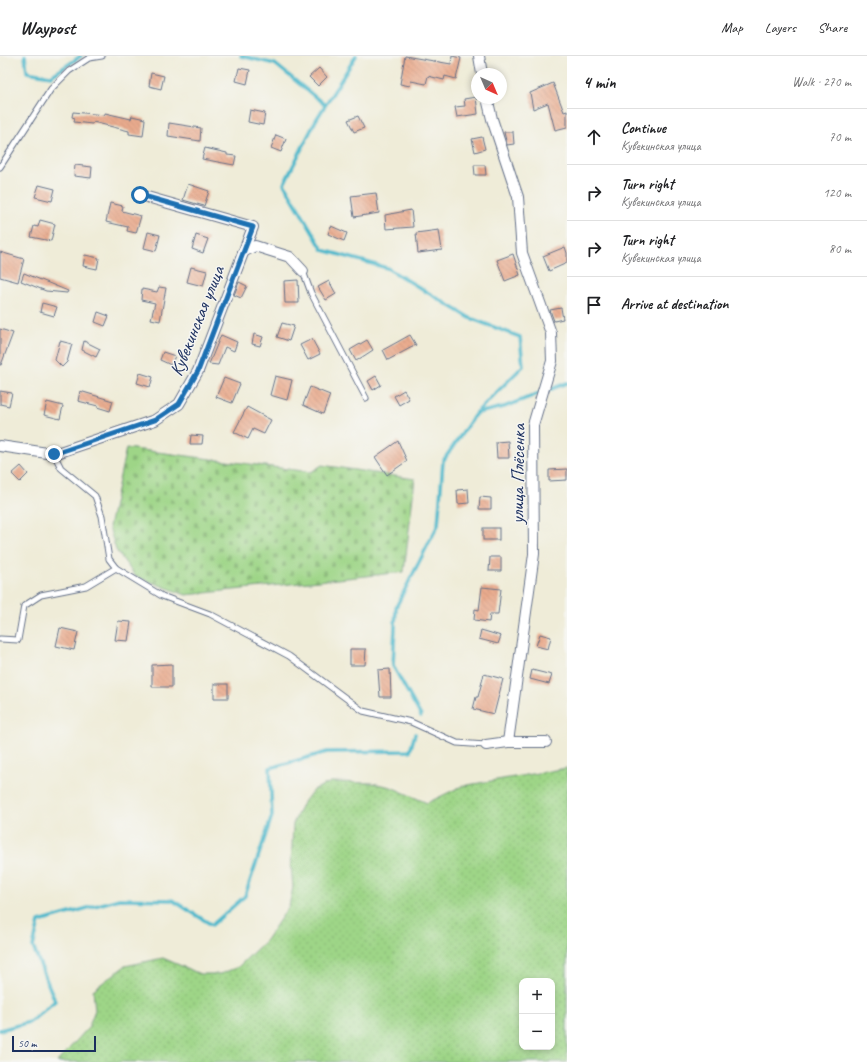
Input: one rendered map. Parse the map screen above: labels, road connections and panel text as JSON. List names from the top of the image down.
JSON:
{
  "streets": {
    "street": ["Кувекинская улица", "улица Плёсенка"]
  },
  "scale_bar": "50 m",
  "north": "bottom right",
  "page": {
    "header": "Waypost",
    "nav": ["Map", "Layers", "Share"],
    "heading": ["4 min", "Walk · 270 m"],
    "list": [
      ["Continue", "Кувекинская улица", "70 m"],
      ["Turn right", "Кувекинская улица", "120 m"],
      ["Turn right", "Кувекинская улица", "80 m"],
      "Arrive at destination"
    ],
    "map_buttons": ["+", "−"],
    "scale": "50 m"
  }
}
